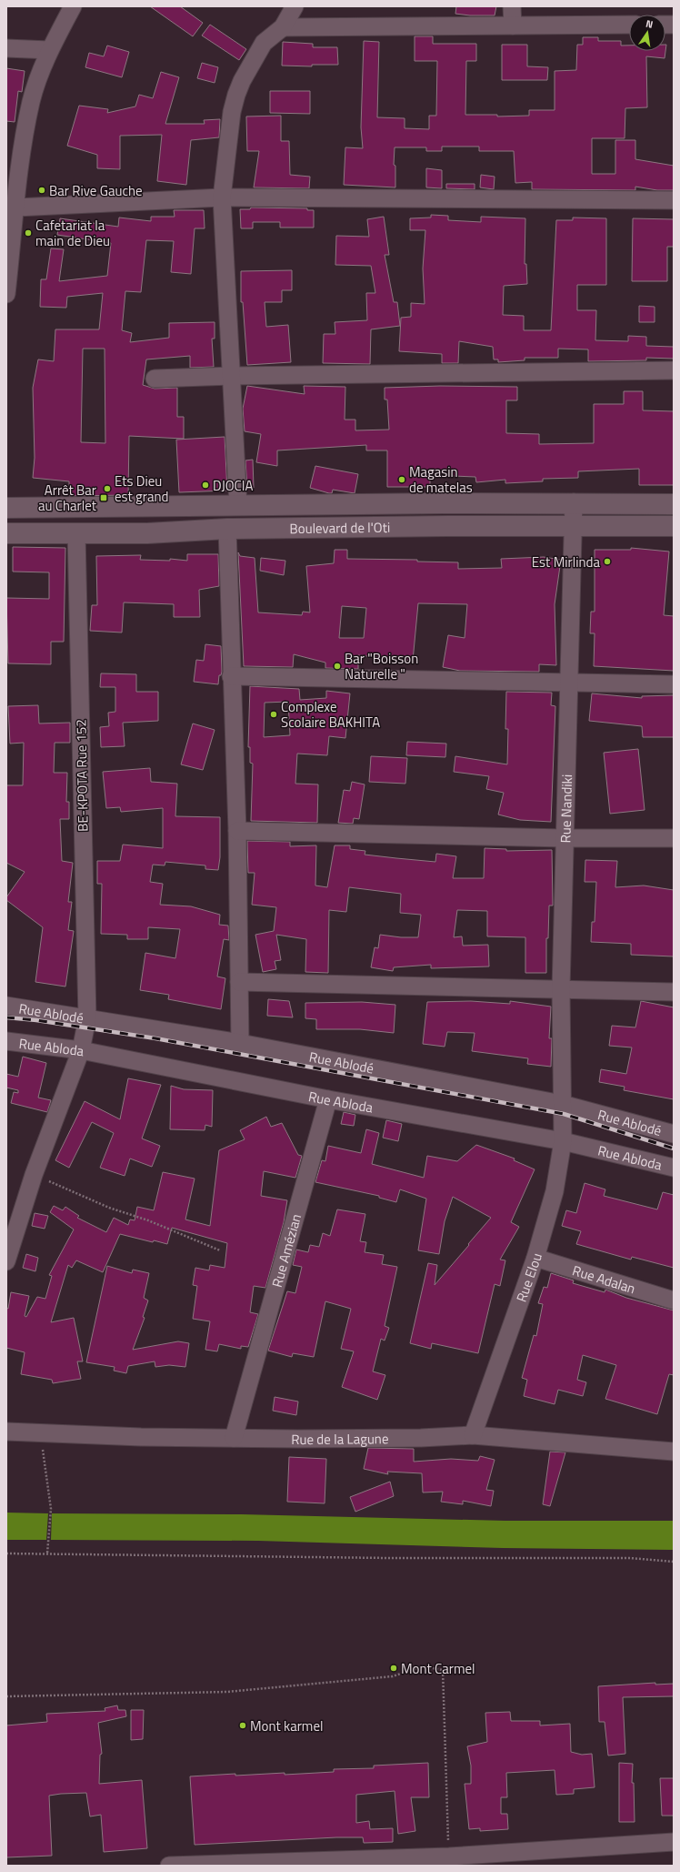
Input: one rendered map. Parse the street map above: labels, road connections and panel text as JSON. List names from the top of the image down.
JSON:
{
  "streets": {
    "main road": ["Boulevard de l'Oti"],
    "street": [
      "BE-KPOTA Rue 152",
      "Rue Nandiki",
      "Rue Ablodé",
      "Rue Abloda",
      "Rue Amézian",
      "Rue Elou",
      "Rue Adalan",
      "Rue de la Lagune"
    ]
  },
  "crossings": [
    ["Boulevard de l'Oti", "BE-KPOTA Rue 152"],
    ["Boulevard de l'Oti", "Rue Nandiki"],
    ["BE-KPOTA Rue 152", "Rue Ablodé"],
    ["BE-KPOTA Rue 152", "Rue Abloda"],
    ["Rue Nandiki", "Rue Ablodé"],
    ["Rue Nandiki", "Rue Elou"],
    ["Rue Ablodé", "Rue Elou"],
    ["Rue Abloda", "Rue Amézian"],
    ["Rue Abloda", "Rue Elou"],
    ["Rue Amézian", "Rue de la Lagune"],
    ["Rue Elou", "Rue Adalan"],
    ["Rue Elou", "Rue de la Lagune"]
  ],
  "places": {
    "other": [
      "Bar Rive Gauche",
      "Cafetariat la main de Dieu",
      "Magasin de matelas",
      "DJOCIA",
      "Ets Dieu est grand",
      "Est Mirlinda",
      "Bar \"Boisson Naturelle \"",
      "Complexe Scolaire BAKHITA",
      "Mont Carmel",
      "Mont karmel"
    ],
    "transit": ["Arrêt Bar au Charlet"]
  },
  "north": "top"
}
